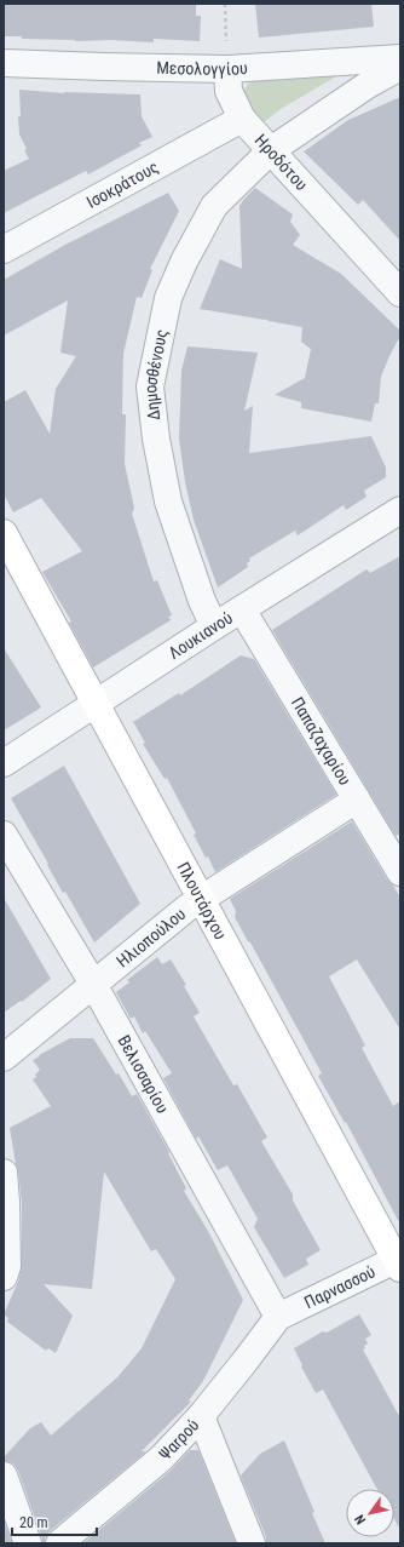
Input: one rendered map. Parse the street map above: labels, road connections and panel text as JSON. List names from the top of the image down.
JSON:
{
  "streets": {
    "street": [
      "Μεσολογγίου",
      "Ηροδότου",
      "Ισοκράτους",
      "Δημοσθένους",
      "Λουκιανού",
      "Παπαζαχαρίου",
      "Πλουτάρχου",
      "Ηλιοπούλου",
      "Βελισσαρίου",
      "Παρνασσού",
      "Ψαrρού"
    ]
  },
  "crossings": [
    ["Μεσολογγίου", "Ηροδότου"],
    ["Ηροδότου", "Ισοκράτους"],
    ["Ηροδότου", "Δημοσθένους"],
    ["Δημοσθένους", "Λουκιανού"],
    ["Λουκιανού", "Παπαζαχαρίου"],
    ["Λουκιανού", "Πλουτάρχου"],
    ["Παπαζαχαρίου", "Ηλιοπούλου"],
    ["Πλουτάρχου", "Ηλιοπούλου"],
    ["Πλουτάρχου", "Παρνασσού"],
    ["Ηλιοπούλου", "Βελισσαρίου"],
    ["Βελισσαρίου", "Παρνασσού"],
    ["Βελισσαρίου", "Ψαrρού"],
    ["Παρνασσού", "Ψαrρού"]
  ],
  "scale_bar": "20 m",
  "north": "bottom left"
}
